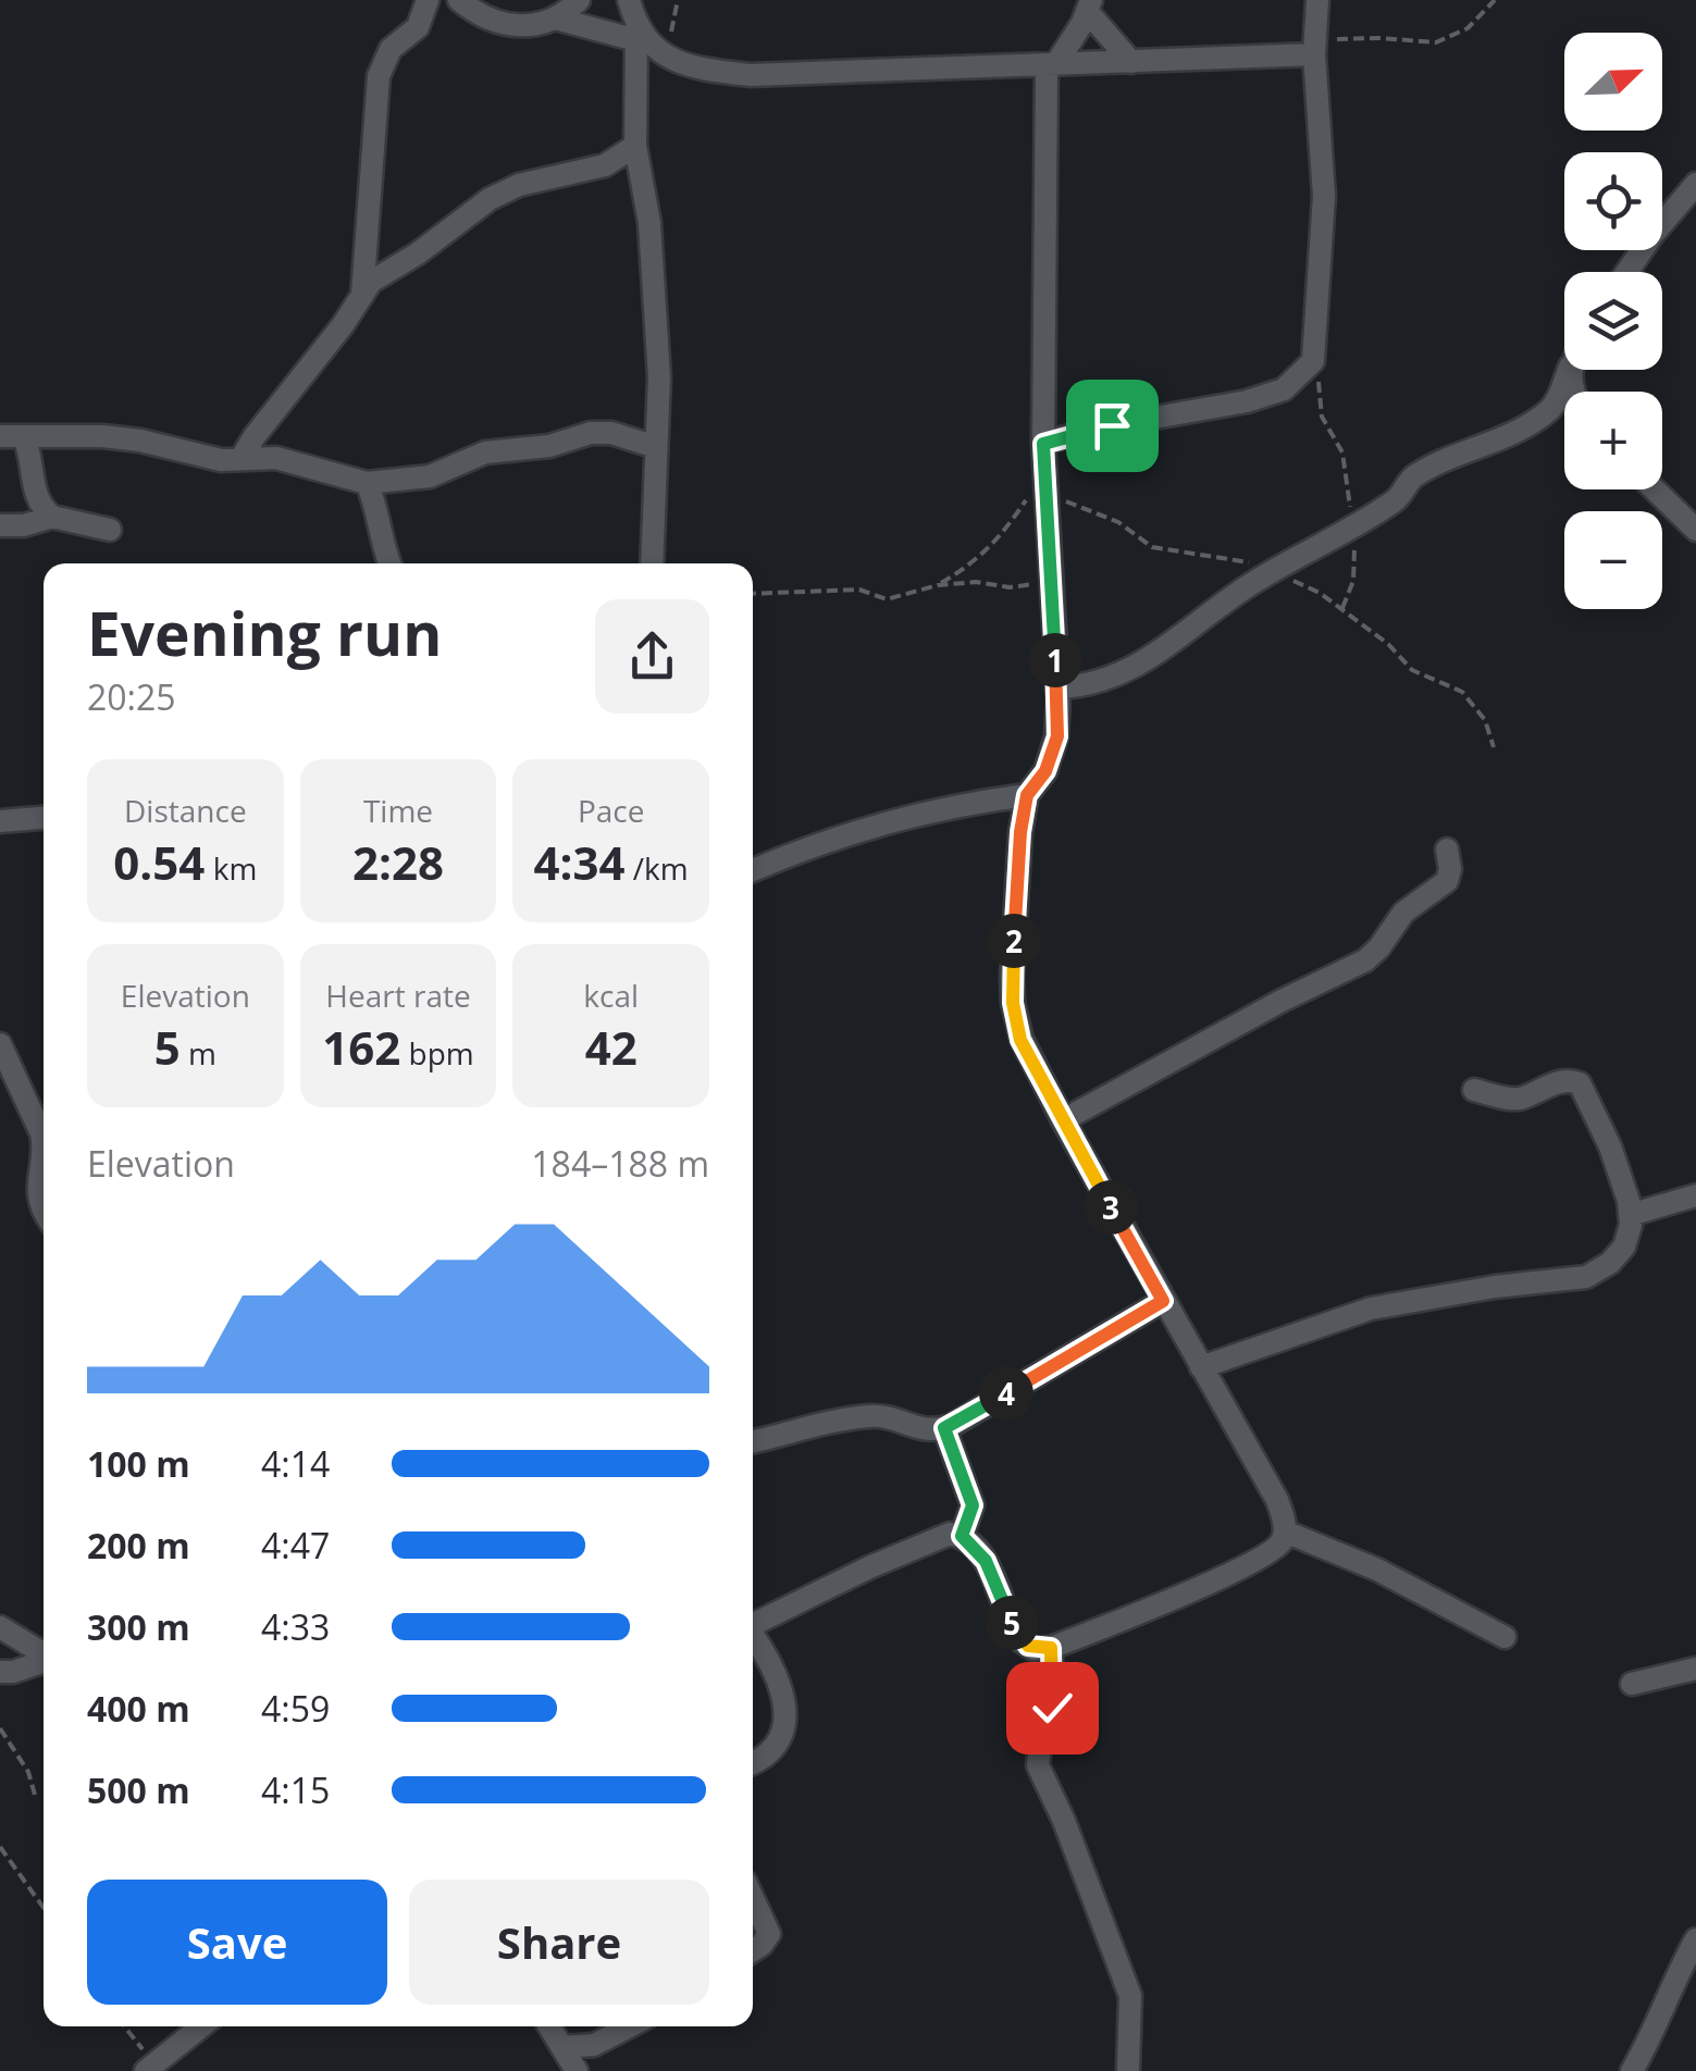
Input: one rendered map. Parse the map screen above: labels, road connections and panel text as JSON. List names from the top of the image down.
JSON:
{
  "north": "top right",
  "page": {
    "map_buttons": ["+", "−"],
    "heading": ["Evening run", "20:25"],
    "pins": [
      "1",
      "2",
      "3",
      "4",
      "5"
    ],
    "stats": [
      ["Distance", "0.54 km"],
      ["Time", "2:28"],
      ["Pace", "4:34 /km"],
      ["Elevation", "5 m"],
      ["Heart rate", "162 bpm"],
      ["kcal", "42"]
    ],
    "chart": ["Elevation", "184–188 m"],
    "list": [
      {
        "name": "100 m",
        "note": "4:14"
      },
      {
        "name": "200 m",
        "note": "4:47"
      },
      {
        "name": "300 m",
        "note": "4:33"
      },
      {
        "name": "400 m",
        "note": "4:59"
      },
      {
        "name": "500 m",
        "note": "4:15"
      }
    ],
    "buttons": ["Save", "Share"]
  }
}
